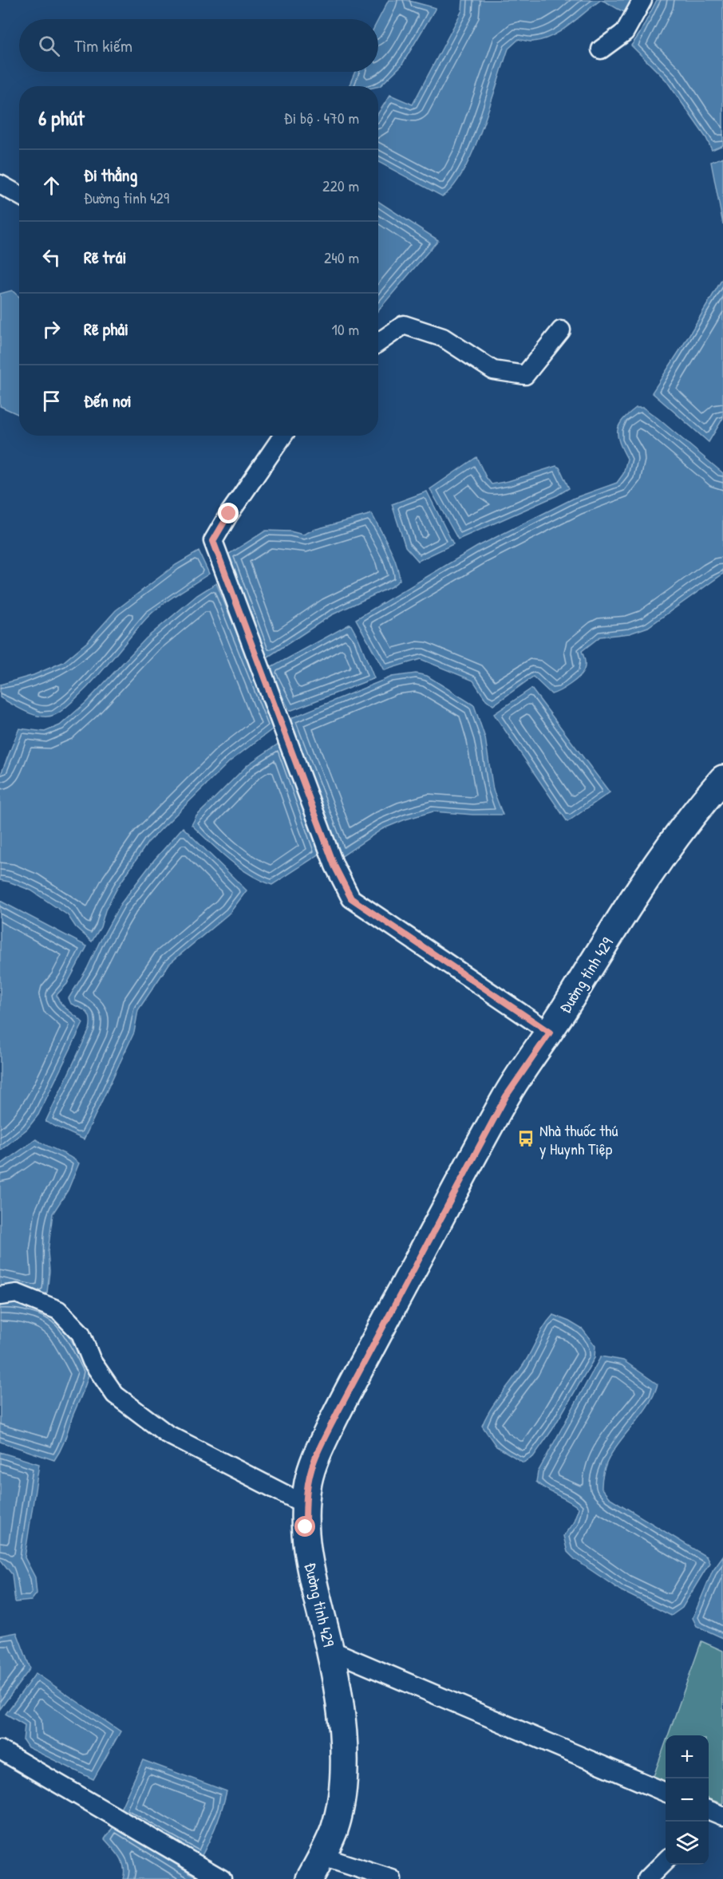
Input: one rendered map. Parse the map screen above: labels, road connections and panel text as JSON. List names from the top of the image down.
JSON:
{
  "streets": {
    "main road": ["Đường tỉnh 429"]
  },
  "places": {
    "bus stop": ["Nhà thuốc thú y Huynh Tiệp"]
  },
  "page": {
    "search": "Tìm kiếm",
    "heading": ["6 phút", "Đi bộ · 470 m"],
    "list": [
      ["Đi thẳng", "Đường tỉnh 429", "220 m"],
      ["Rẽ trái", "240 m"],
      ["Rẽ phải", "10 m"],
      "Đến nơi"
    ],
    "map_buttons": ["+", "−"]
  }
}
